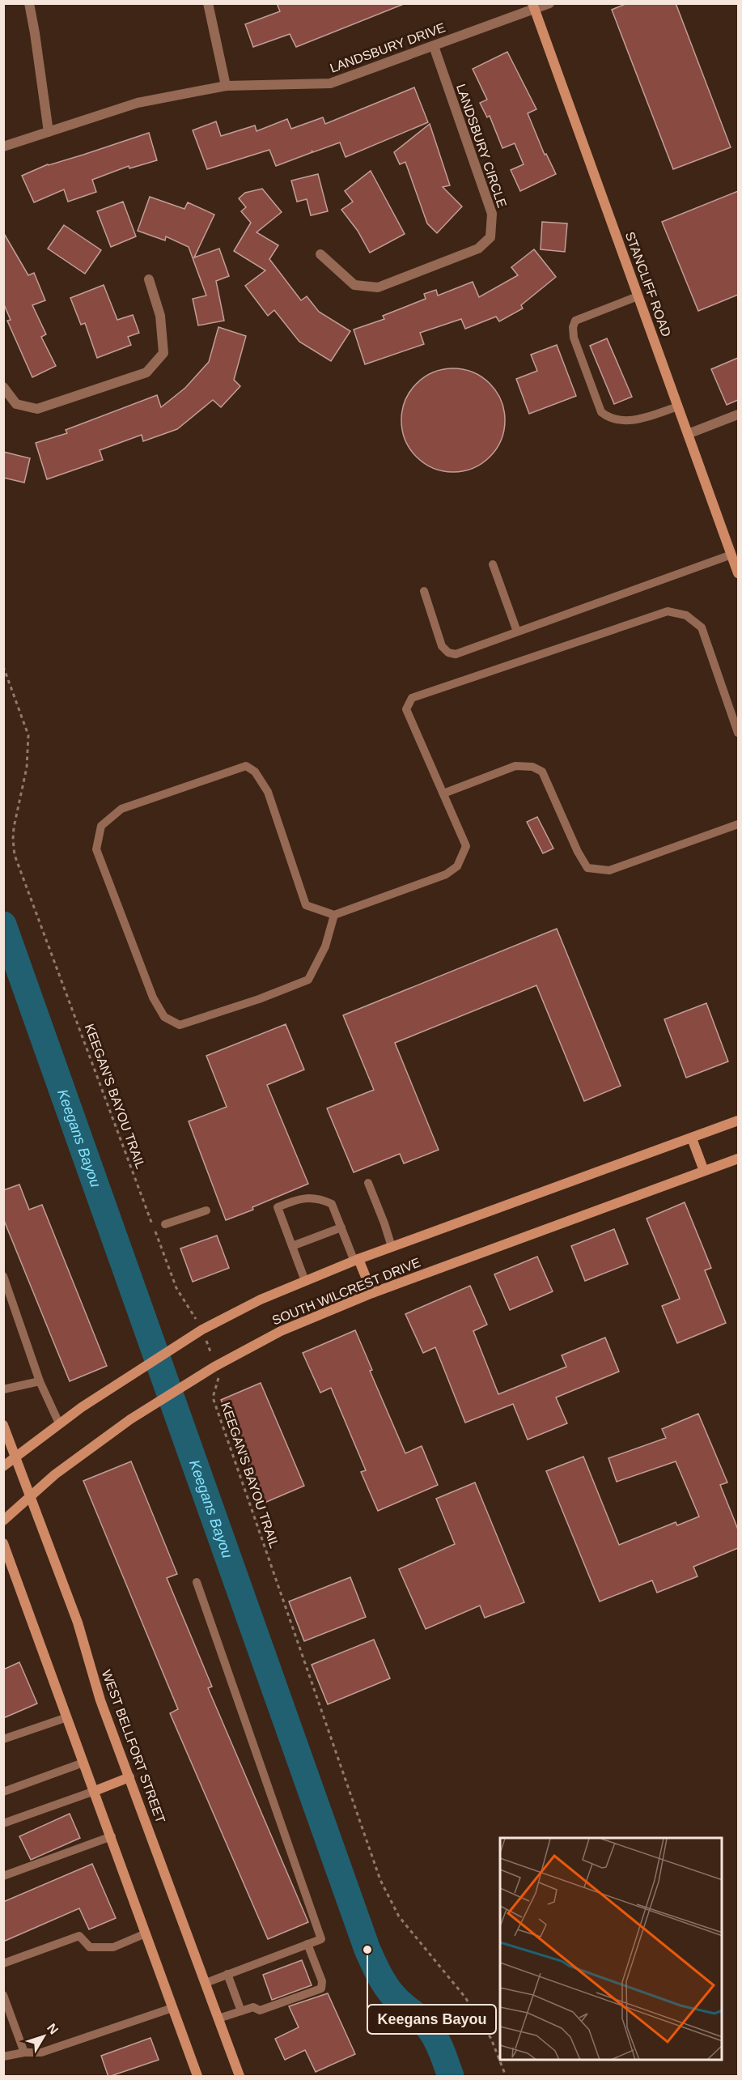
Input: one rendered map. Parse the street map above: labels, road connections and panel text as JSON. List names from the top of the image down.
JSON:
{
  "streets": {
    "main road": ["STANCLIFF ROAD", "SOUTH WILCREST DRIVE", "WEST BELLFORT STREET"],
    "street": ["LANDSBURY DRIVE", "LANDSBURY CIRCLE"],
    "path": ["KEEGAN'S BAYOU TRAIL"]
  },
  "crossings": [
    ["LANDSBURY DRIVE", "LANDSBURY CIRCLE"],
    ["LANDSBURY DRIVE", "STANCLIFF ROAD"],
    ["KEEGAN'S BAYOU TRAIL", "SOUTH WILCREST DRIVE"],
    ["SOUTH WILCREST DRIVE", "WEST BELLFORT STREET"]
  ],
  "water": ["Keegans Bayou"],
  "places": ["Keegans Bayou"],
  "north": "top right"
}
